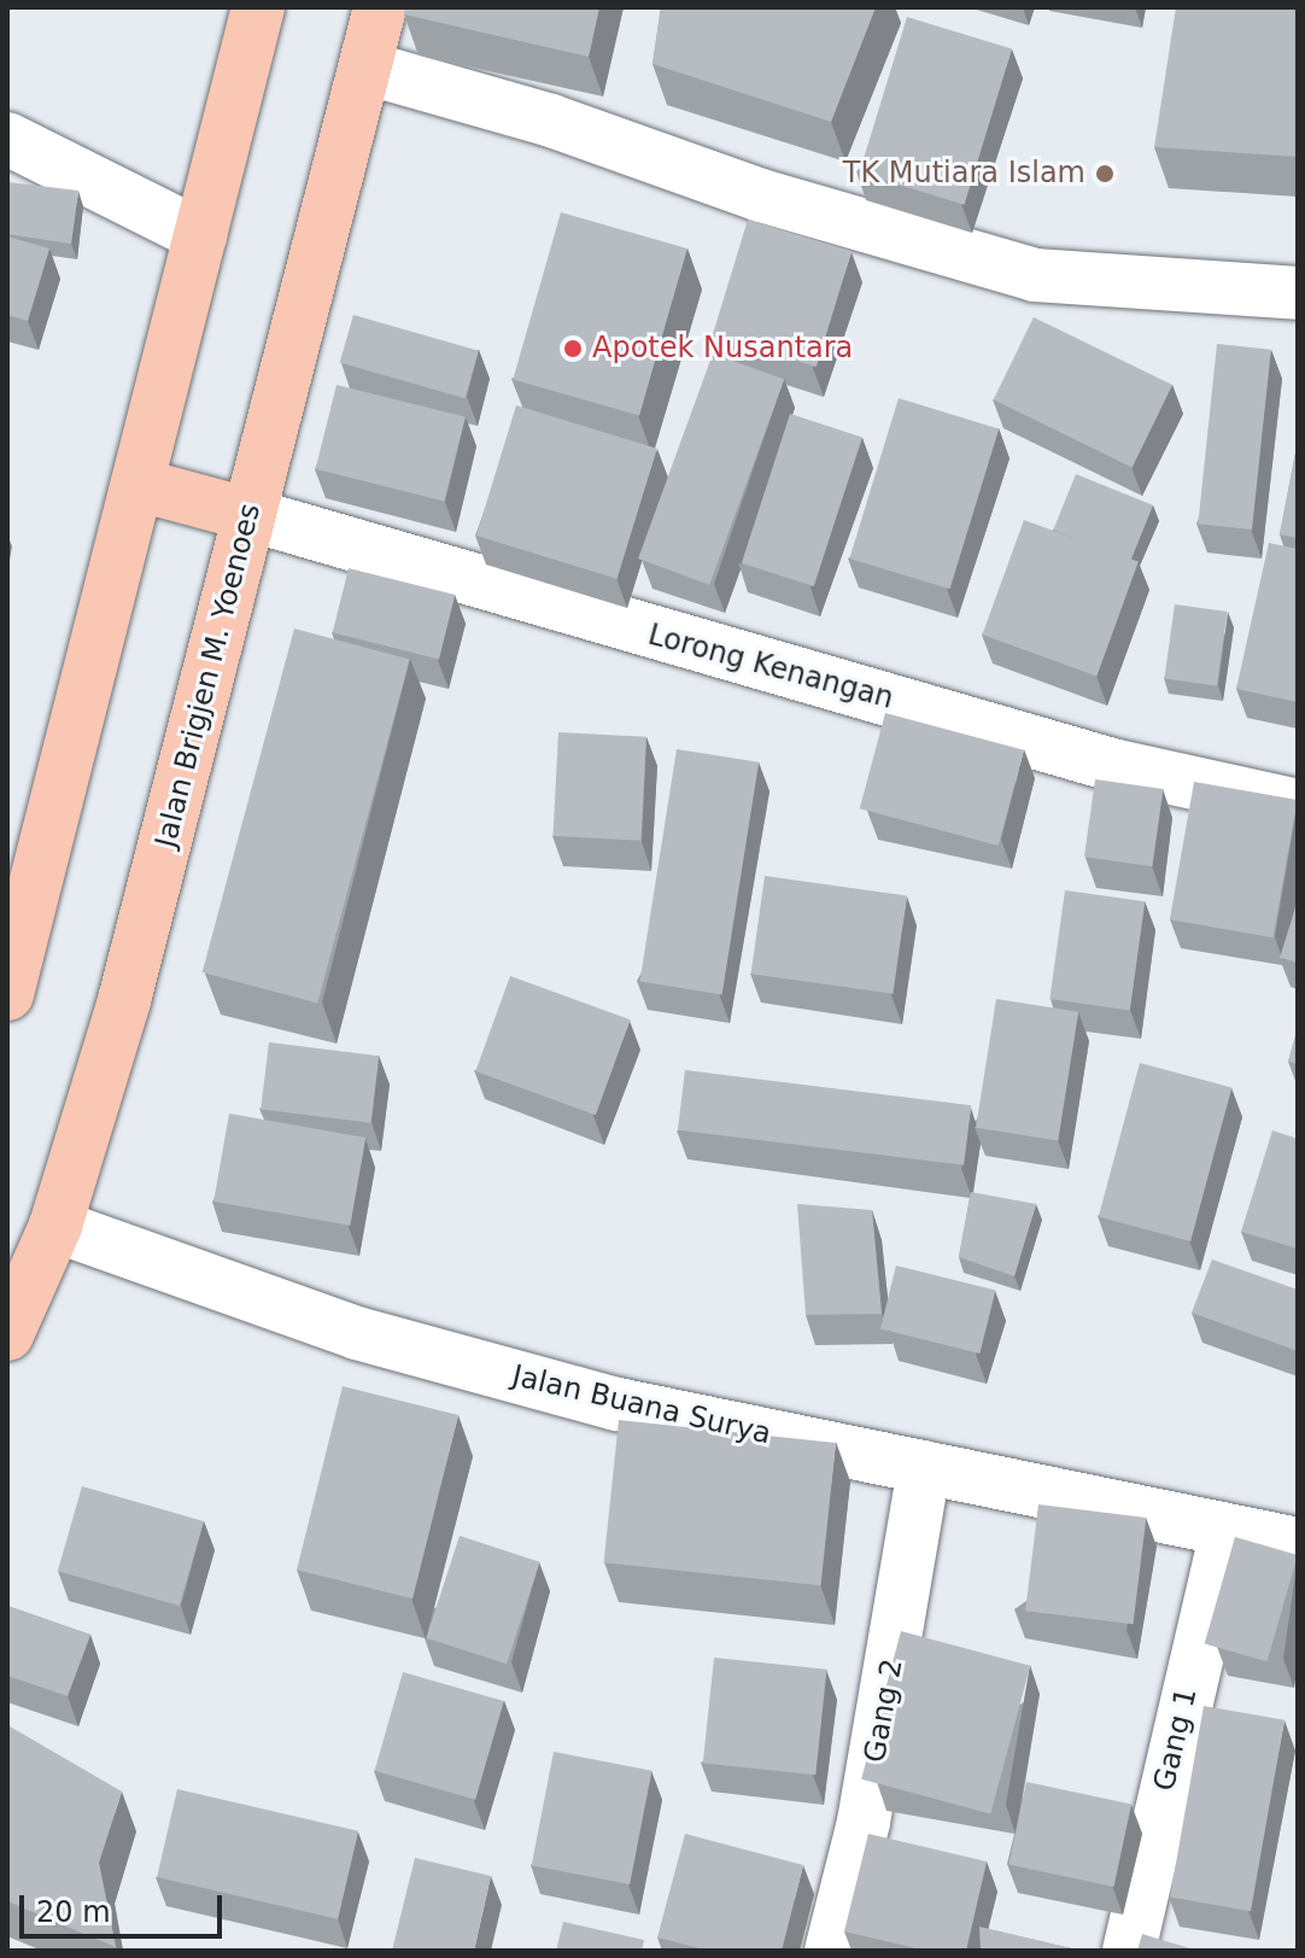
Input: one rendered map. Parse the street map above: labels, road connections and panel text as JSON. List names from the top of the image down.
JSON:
{
  "streets": {
    "main road": ["Jalan Brigjen M. Yoenoes"],
    "street": [
      "Lorong Kenangan",
      "Jalan Buana Surya",
      "Gang 2",
      "Gang 1"
    ]
  },
  "crossings": [
    ["Lorong Kenangan", "Jalan Brigjen M. Yoenoes"],
    ["Jalan Brigjen M. Yoenoes", "Jalan Buana Surya"],
    ["Jalan Buana Surya", "Gang 2"],
    ["Jalan Buana Surya", "Gang 1"]
  ],
  "places": ["TK Mutiara Islam", "Apotek Nusantara"],
  "scale_bar": "20 m"
}
